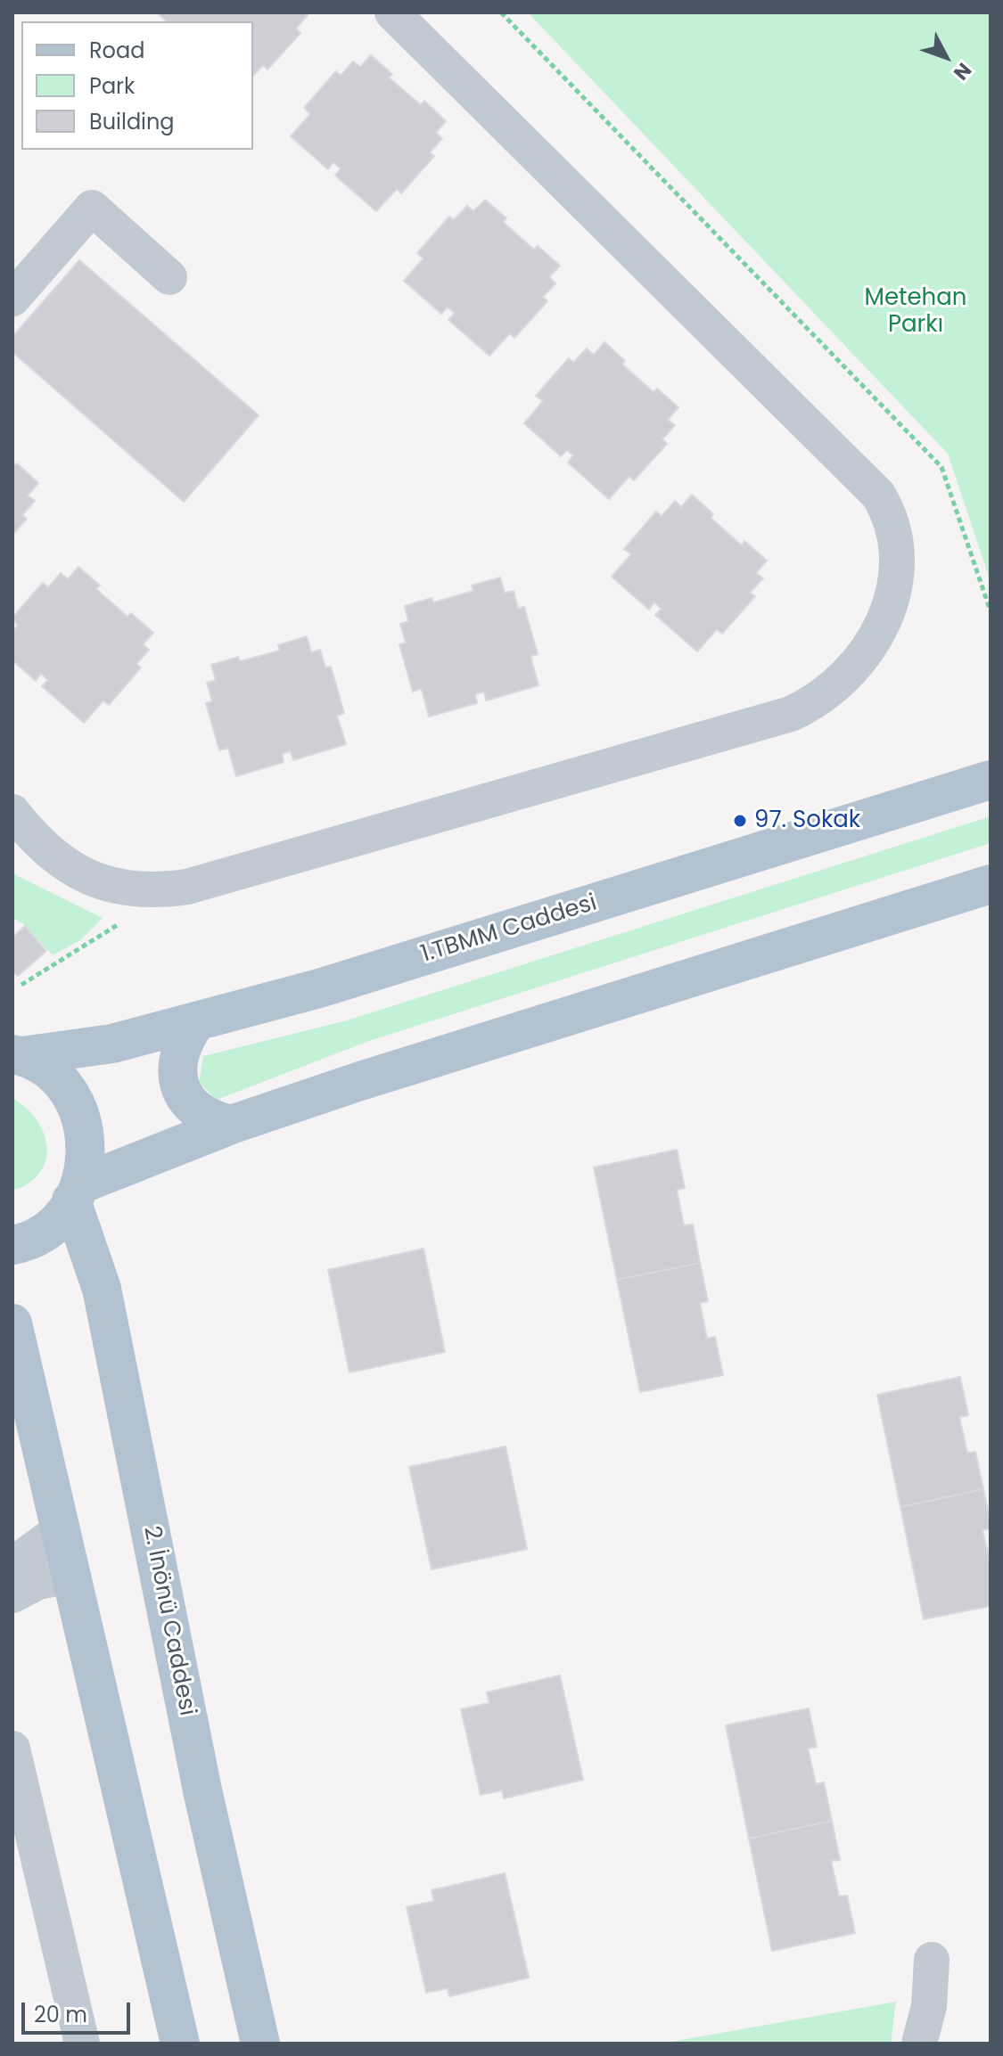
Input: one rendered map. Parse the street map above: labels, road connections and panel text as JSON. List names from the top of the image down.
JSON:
{
  "streets": {
    "main road": ["1.TBMM Caddesi", "2. İnönü Caddesi"]
  },
  "parks": ["Metehan Parkı"],
  "places": ["97. Sokak"],
  "legend": ["Road", "Park", "Building"],
  "scale_bar": "20 m",
  "north": "bottom right"
}
